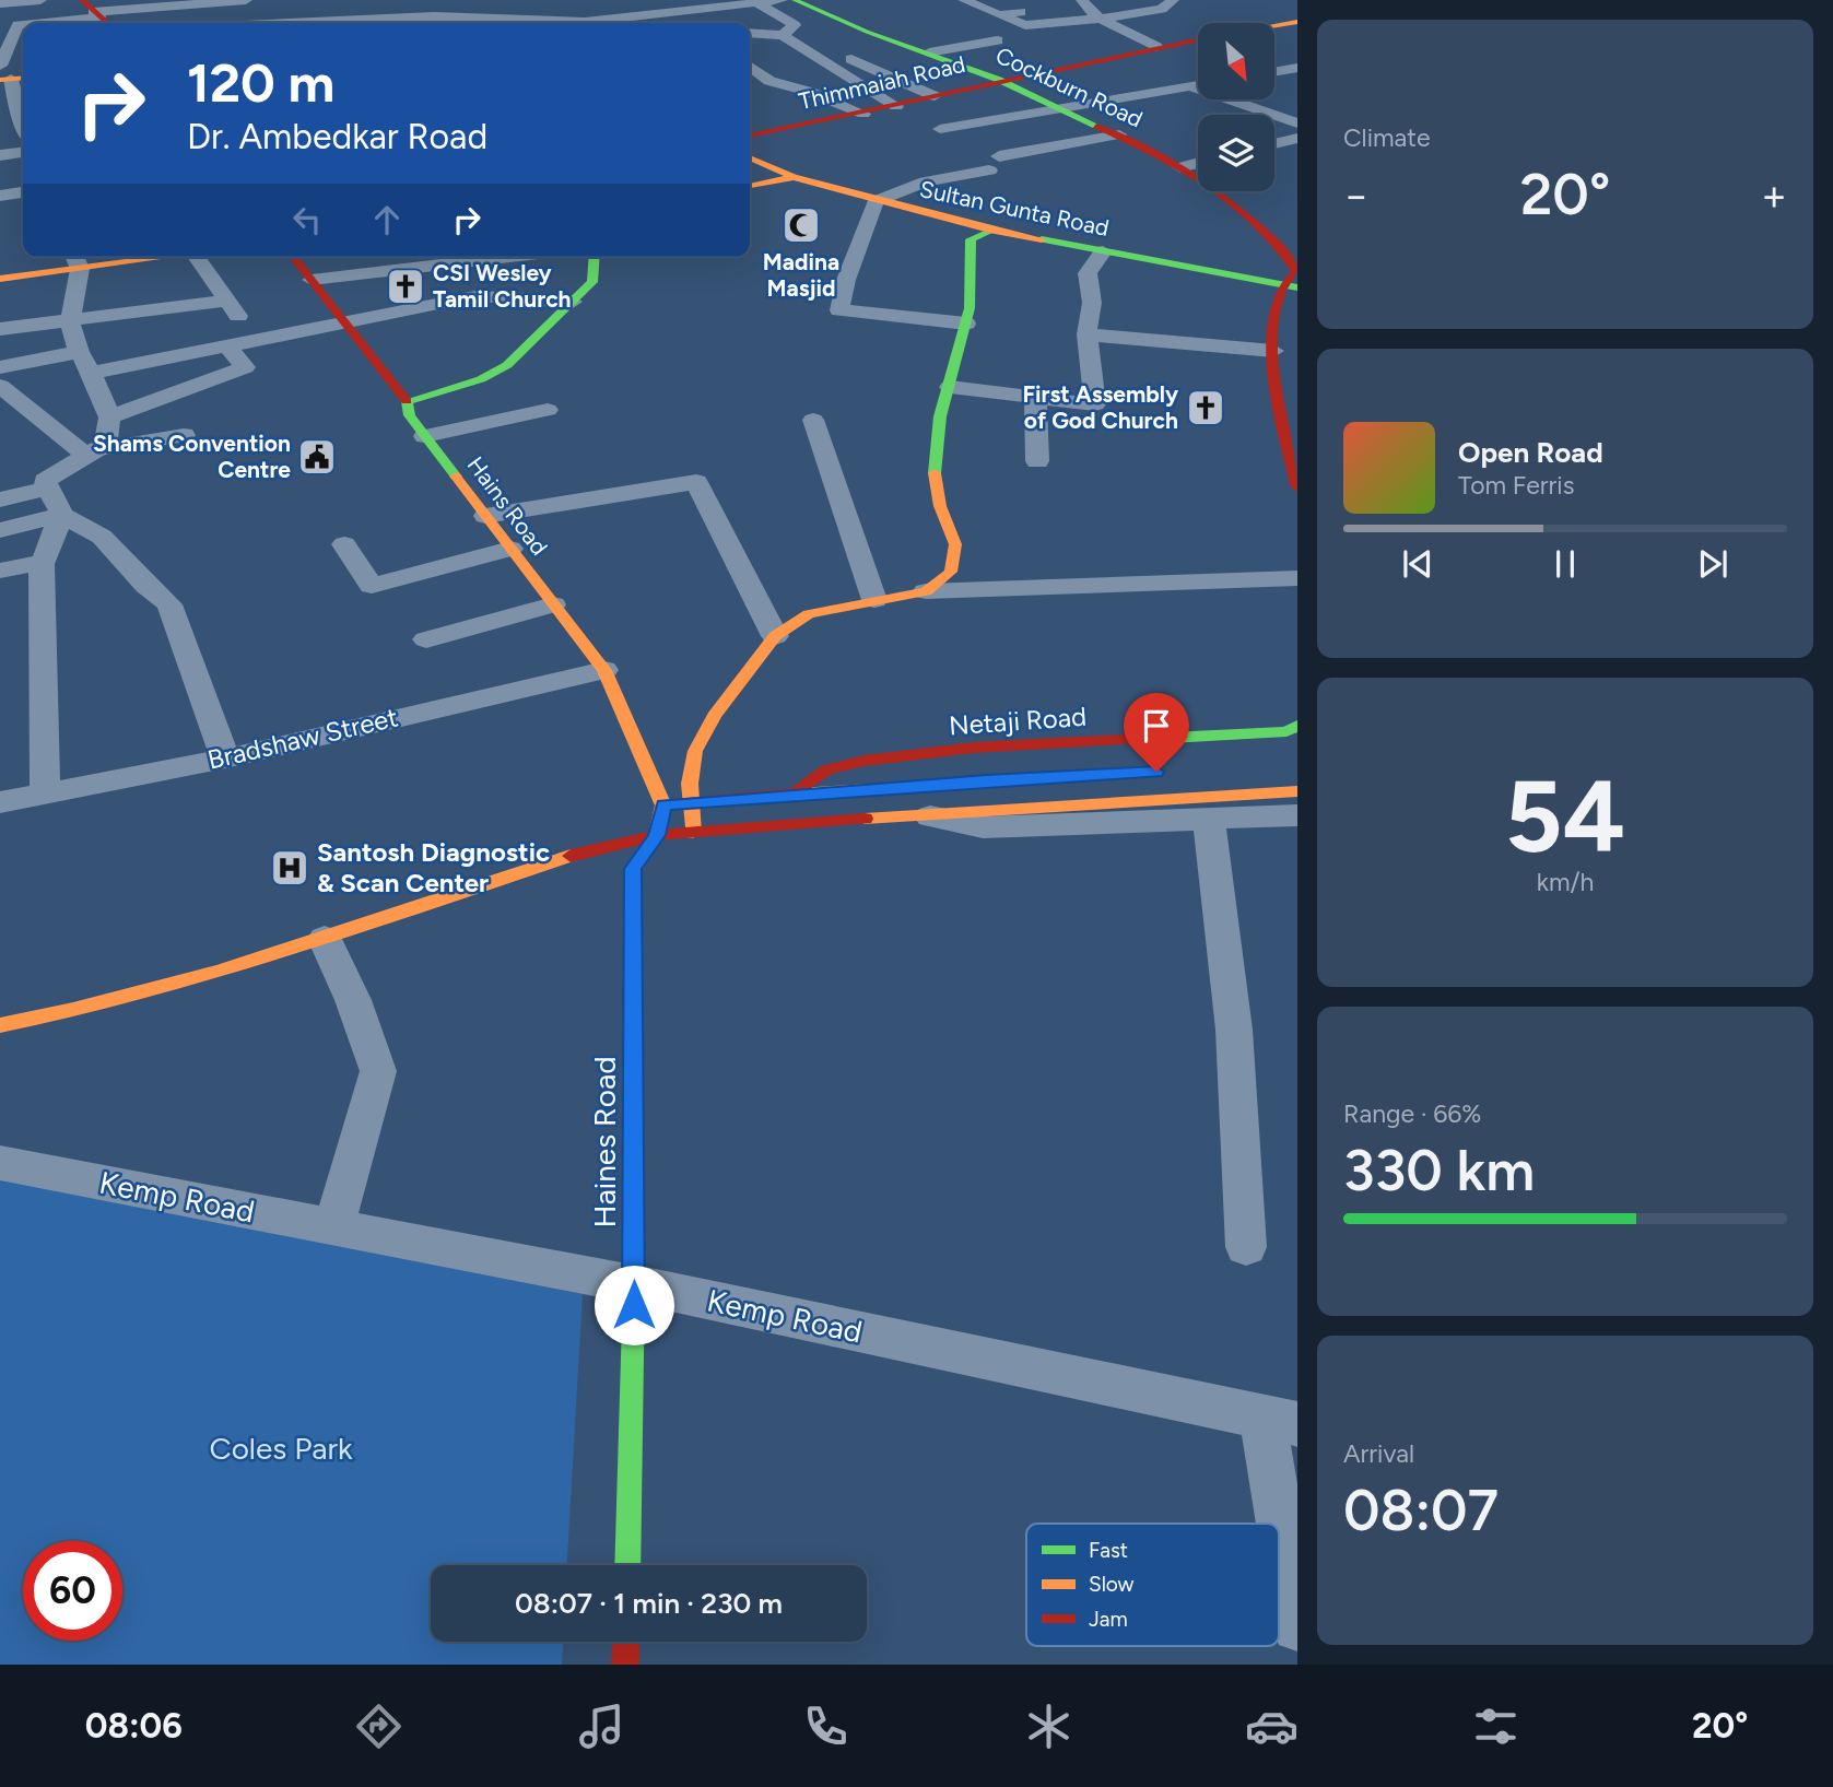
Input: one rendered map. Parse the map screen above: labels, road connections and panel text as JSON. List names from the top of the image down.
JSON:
{
  "streets": {
    "main road": [
      "Thimmaiah Road",
      "Cockburn Road",
      "Sultan Gunta Road",
      "Hains Road",
      "Netaji Road",
      "Haines Road"
    ],
    "street": ["Bradshaw Street", "Kemp Road"]
  },
  "crossings": [
    ["Thimmaiah Road", "Cockburn Road"],
    ["Cockburn Road", "Sultan Gunta Road"],
    ["Hains Road", "Bradshaw Street"],
    ["Hains Road", "Haines Road"],
    ["Haines Road", "Kemp Road"]
  ],
  "parks": ["Coles Park"],
  "places": {
    "mosque": ["Madina Masjid"],
    "church": ["CSI Wesley Tamil Church", "First Assembly of God Church"],
    "public building": ["Shams Convention Centre"],
    "hospital": ["Santosh Diagnostic & Scan Center"]
  },
  "legend": ["Fast", "Slow", "Jam"],
  "north": "bottom right",
  "page": {
    "tile": [
      "Climate",
      ["54", "km/h"],
      ["Range · 66%", "330 km"],
      ["Arrival", "08:07"]
    ],
    "turn": ["120 m", "Dr. Ambedkar Road"],
    "heat": ["−", "20°", "+"],
    "song": ["Open Road", "Tom Ferris"],
    "limit": "60",
    "trip": "08:07 · 1 min · 230 m",
    "tabs": ["08:06", "20°"]
  }
}
